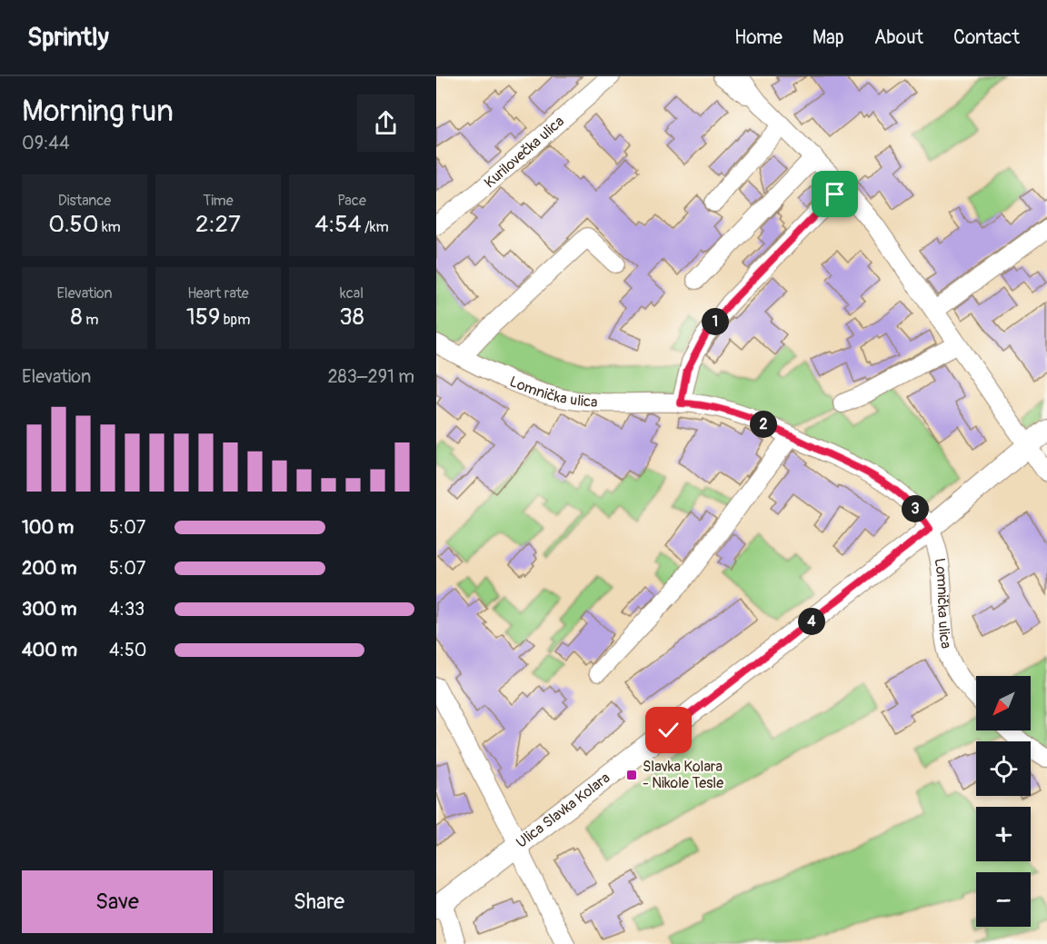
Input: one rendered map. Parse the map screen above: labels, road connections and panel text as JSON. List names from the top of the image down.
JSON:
{
  "streets": {
    "main road": ["Ulica Slavka Kolara"],
    "street": ["Kurilovečka ulica", "Lomnička ulica"]
  },
  "crossings": [
    ["Lomnička ulica", "Ulica Slavka Kolara"]
  ],
  "places": {
    "transit": ["Slavka Kolara - Nikole Tesle"]
  },
  "north": "bottom left",
  "page": {
    "header": "Sprintly",
    "nav": [
      "Home",
      "Map",
      "About",
      "Contact"
    ],
    "heading": ["Morning run", "09:44"],
    "stats": [
      ["Distance", "0.50 km"],
      ["Time", "2:27"],
      ["Pace", "4:54 /km"],
      ["Elevation", "8 m"],
      ["Heart rate", "159 bpm"],
      ["kcal", "38"]
    ],
    "pins": [
      "1",
      "2",
      "3",
      "4"
    ],
    "chart": ["Elevation", "283–291 m"],
    "list": [
      {
        "name": "100 m",
        "note": "5:07"
      },
      {
        "name": "200 m",
        "note": "5:07"
      },
      {
        "name": "300 m",
        "note": "4:33"
      },
      {
        "name": "400 m",
        "note": "4:50"
      }
    ],
    "map_buttons": ["+", "−"],
    "buttons": ["Save", "Share"]
  }
}
